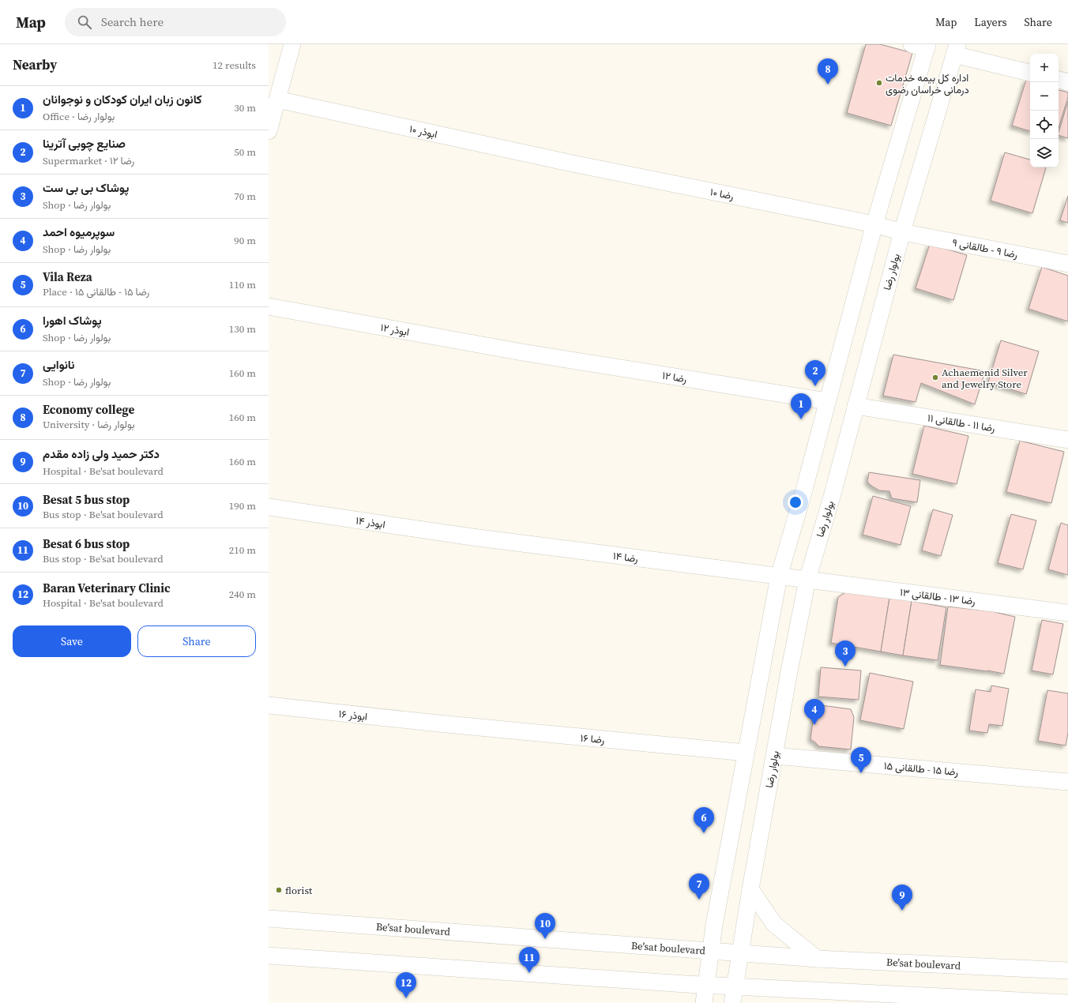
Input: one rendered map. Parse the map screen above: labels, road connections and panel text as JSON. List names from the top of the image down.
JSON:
{
  "streets": {
    "street": [
      "ابوذر ۱۰",
      "رضا ۱۰",
      "رضا ۹ - طالقانی ۹",
      "بولوار رضا",
      "ابوذر ۱۲",
      "رضا ۱۲",
      "رضا ۱۱ - طالقانی ۱۱",
      "ابوذر ۱۴",
      "رضا ۱۴",
      "رضا ۱۳ - طالقانی ۱۳",
      "ابوذر ۱۶",
      "رضا ۱۶",
      "رضا ۱۵ - طالقانی ۱۵",
      "Be'sat boulevard"
    ]
  },
  "crossings": [
    ["ابوذر ۱۰", "رضا ۱۰"],
    ["رضا ۱۰", "رضا ۹ - طالقانی ۹"],
    ["رضا ۱۰", "بولوار رضا"],
    ["رضا ۹ - طالقانی ۹", "بولوار رضا"],
    ["بولوار رضا", "رضا ۱۱ - طالقانی ۱۱"],
    ["بولوار رضا", "رضا ۱۴"],
    ["بولوار رضا", "رضا ۱۳ - طالقانی ۱۳"],
    ["بولوار رضا", "رضا ۱۵ - طالقانی ۱۵"],
    ["بولوار رضا", "Be'sat boulevard"],
    ["ابوذر ۱۲", "رضا ۱۲"],
    ["ابوذر ۱۴", "رضا ۱۴"],
    ["رضا ۱۴", "رضا ۱۳ - طالقانی ۱۳"],
    ["ابوذر ۱۶", "رضا ۱۶"]
  ],
  "places": ["اداره کل بیمه خدمات درمانی خراسان رضوی", "Achaemenid Silver and Jewelry Store", "florist"],
  "page": {
    "header": "Map",
    "search": "Search here",
    "nav": ["Map", "Layers", "Share"],
    "heading": ["Nearby", "12 results"],
    "map_buttons": ["+", "−"],
    "pins": [
      "8",
      "2",
      "1",
      "3",
      "4",
      "5",
      "6",
      "7",
      "9",
      "10",
      "11",
      "12"
    ],
    "list": [
      {
        "mark": "1",
        "name": "کانون زبان ایران کودکان و نوجوانان",
        "note": "Office · بولوار رضا",
        "value": "30 m"
      },
      {
        "mark": "2",
        "name": "صنایع چوبی آترینا",
        "note": "Supermarket · رضا ۱۲",
        "value": "50 m"
      },
      {
        "mark": "3",
        "name": "پوشاک بی بی ست",
        "note": "Shop · بولوار رضا",
        "value": "70 m"
      },
      {
        "mark": "4",
        "name": "سوپرمیوه احمد",
        "note": "Shop · بولوار رضا",
        "value": "90 m"
      },
      {
        "mark": "5",
        "name": "Vila Reza",
        "note": "Place · رضا ۱۵ - طالقانی ۱۵",
        "value": "110 m"
      },
      {
        "mark": "6",
        "name": "پوشاک اهورا",
        "note": "Shop · بولوار رضا",
        "value": "130 m"
      },
      {
        "mark": "7",
        "name": "نانوایی",
        "note": "Shop · بولوار رضا",
        "value": "160 m"
      },
      {
        "mark": "8",
        "name": "Economy college",
        "note": "University · بولوار رضا",
        "value": "160 m"
      },
      {
        "mark": "9",
        "name": "دکتر حمید ولی زاده مقدم",
        "note": "Hospital · Be'sat boulevard",
        "value": "160 m"
      },
      {
        "mark": "10",
        "name": "Besat 5 bus stop",
        "note": "Bus stop · Be'sat boulevard",
        "value": "190 m"
      },
      {
        "mark": "11",
        "name": "Besat 6 bus stop",
        "note": "Bus stop · Be'sat boulevard",
        "value": "210 m"
      },
      {
        "mark": "12",
        "name": "Baran Veterinary Clinic",
        "note": "Hospital · Be'sat boulevard",
        "value": "240 m"
      }
    ],
    "buttons": ["Save", "Share"]
  }
}
